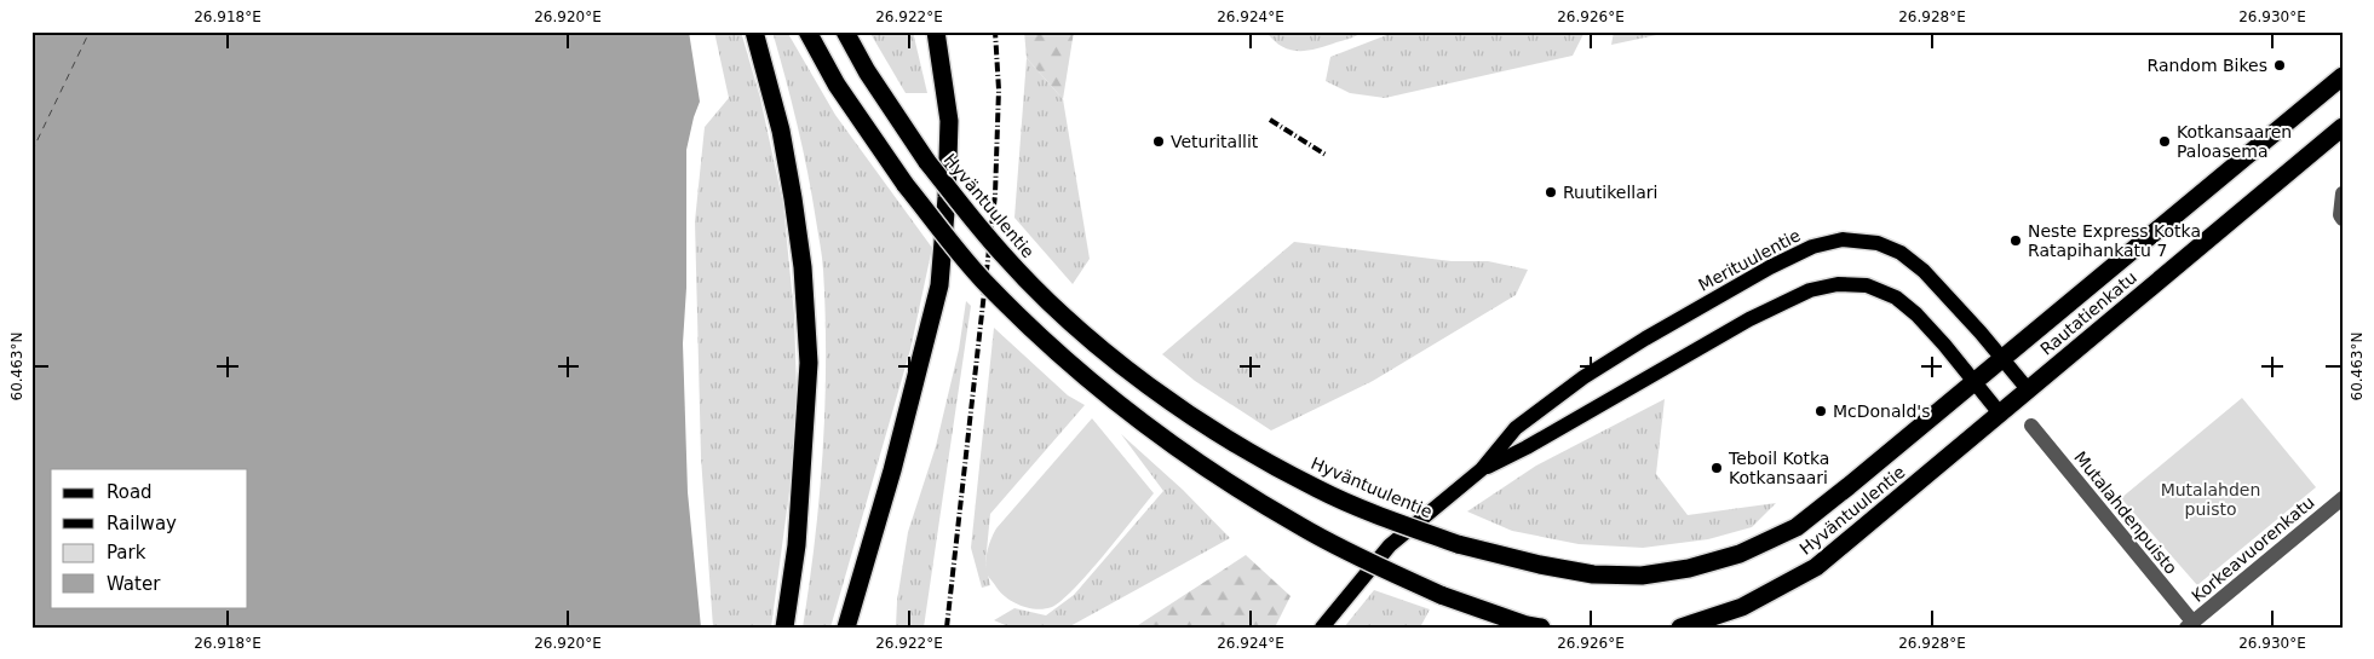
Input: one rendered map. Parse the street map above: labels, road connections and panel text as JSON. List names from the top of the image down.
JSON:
{
  "streets": {
    "highway": ["Hyväntuulentie", "Rautatienkatu"],
    "main road": ["Merituulentie"],
    "street": ["Mutalahdenpuisto", "Korkeavuorenkatu"]
  },
  "crossings": [
    ["Hyväntuulentie", "Merituulentie"],
    ["Hyväntuulentie", "Rautatienkatu"],
    ["Merituulentie", "Rautatienkatu"],
    ["Mutalahdenpuisto", "Korkeavuorenkatu"]
  ],
  "parks": ["Mutalahden puisto"],
  "places": [
    "Random Bikes",
    "Veturitallit",
    "Kotkansaaren Paloasema",
    "Ruutikellari",
    "Neste Express Kotka Ratapihankatu 7",
    "McDonald's",
    "Teboil Kotka Kotkansaari"
  ],
  "legend": [
    "Road",
    "Railway",
    "Park",
    "Water"
  ],
  "coordinates": [
    "26.918°E",
    "26.920°E",
    "26.922°E",
    "26.924°E",
    "26.926°E",
    "26.928°E",
    "26.930°E",
    "60.463°N"
  ]
}
